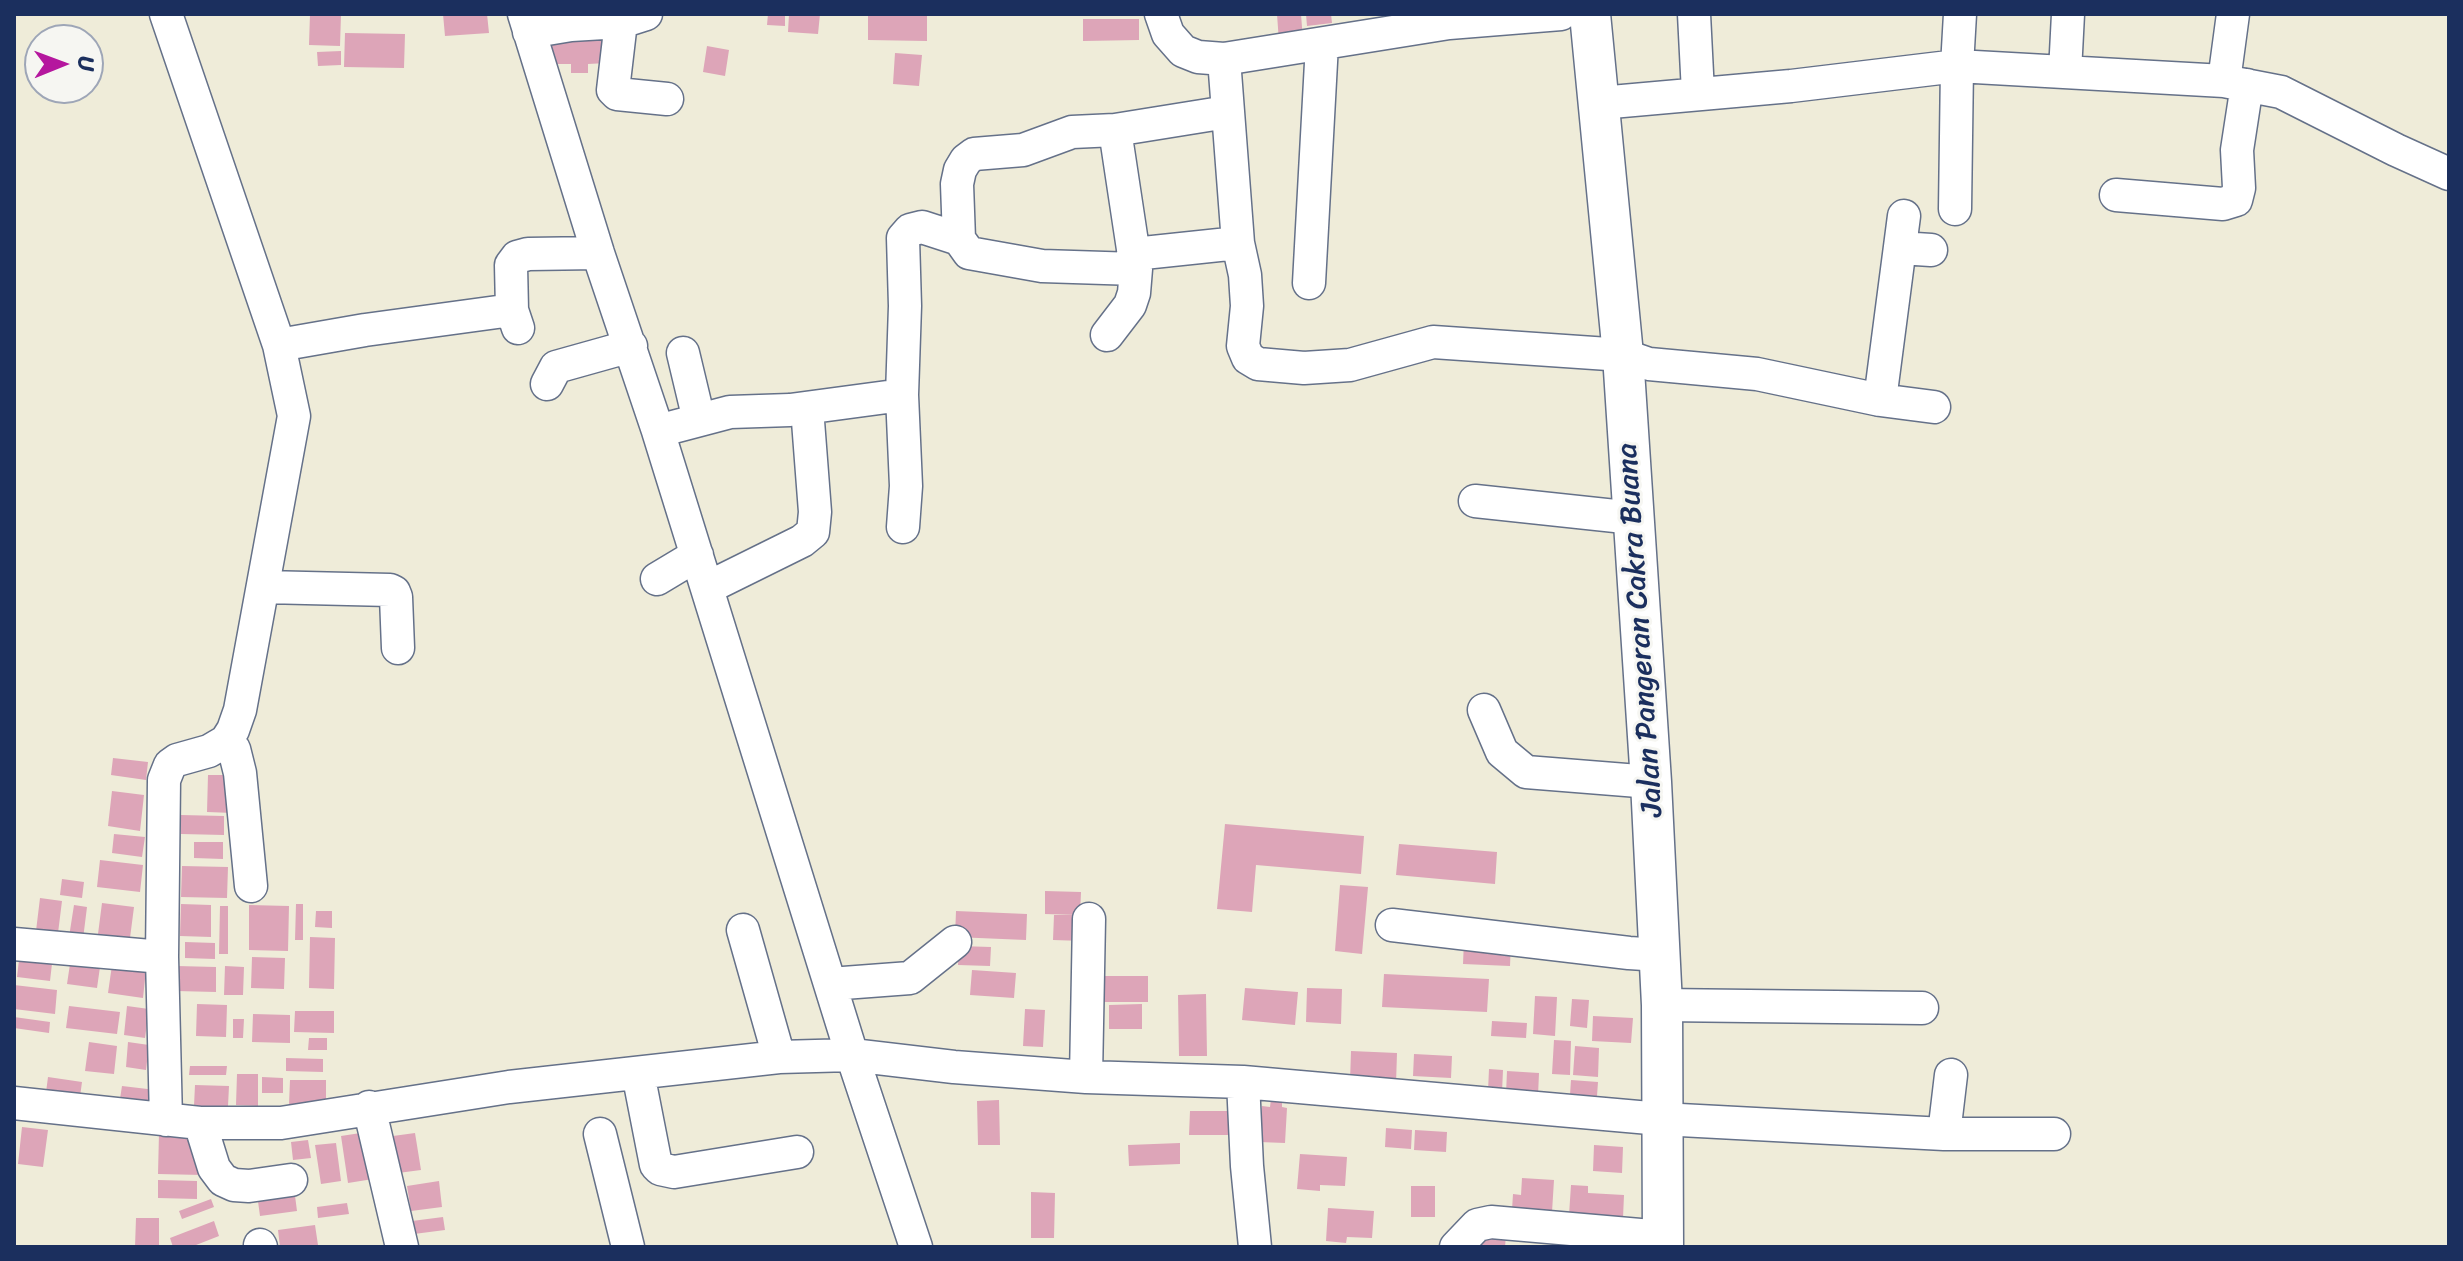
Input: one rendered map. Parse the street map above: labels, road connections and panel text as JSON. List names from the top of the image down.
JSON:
{
  "streets": {
    "main road": ["Jalan Pangeran Cakra Buana"]
  },
  "north": "right"
}
